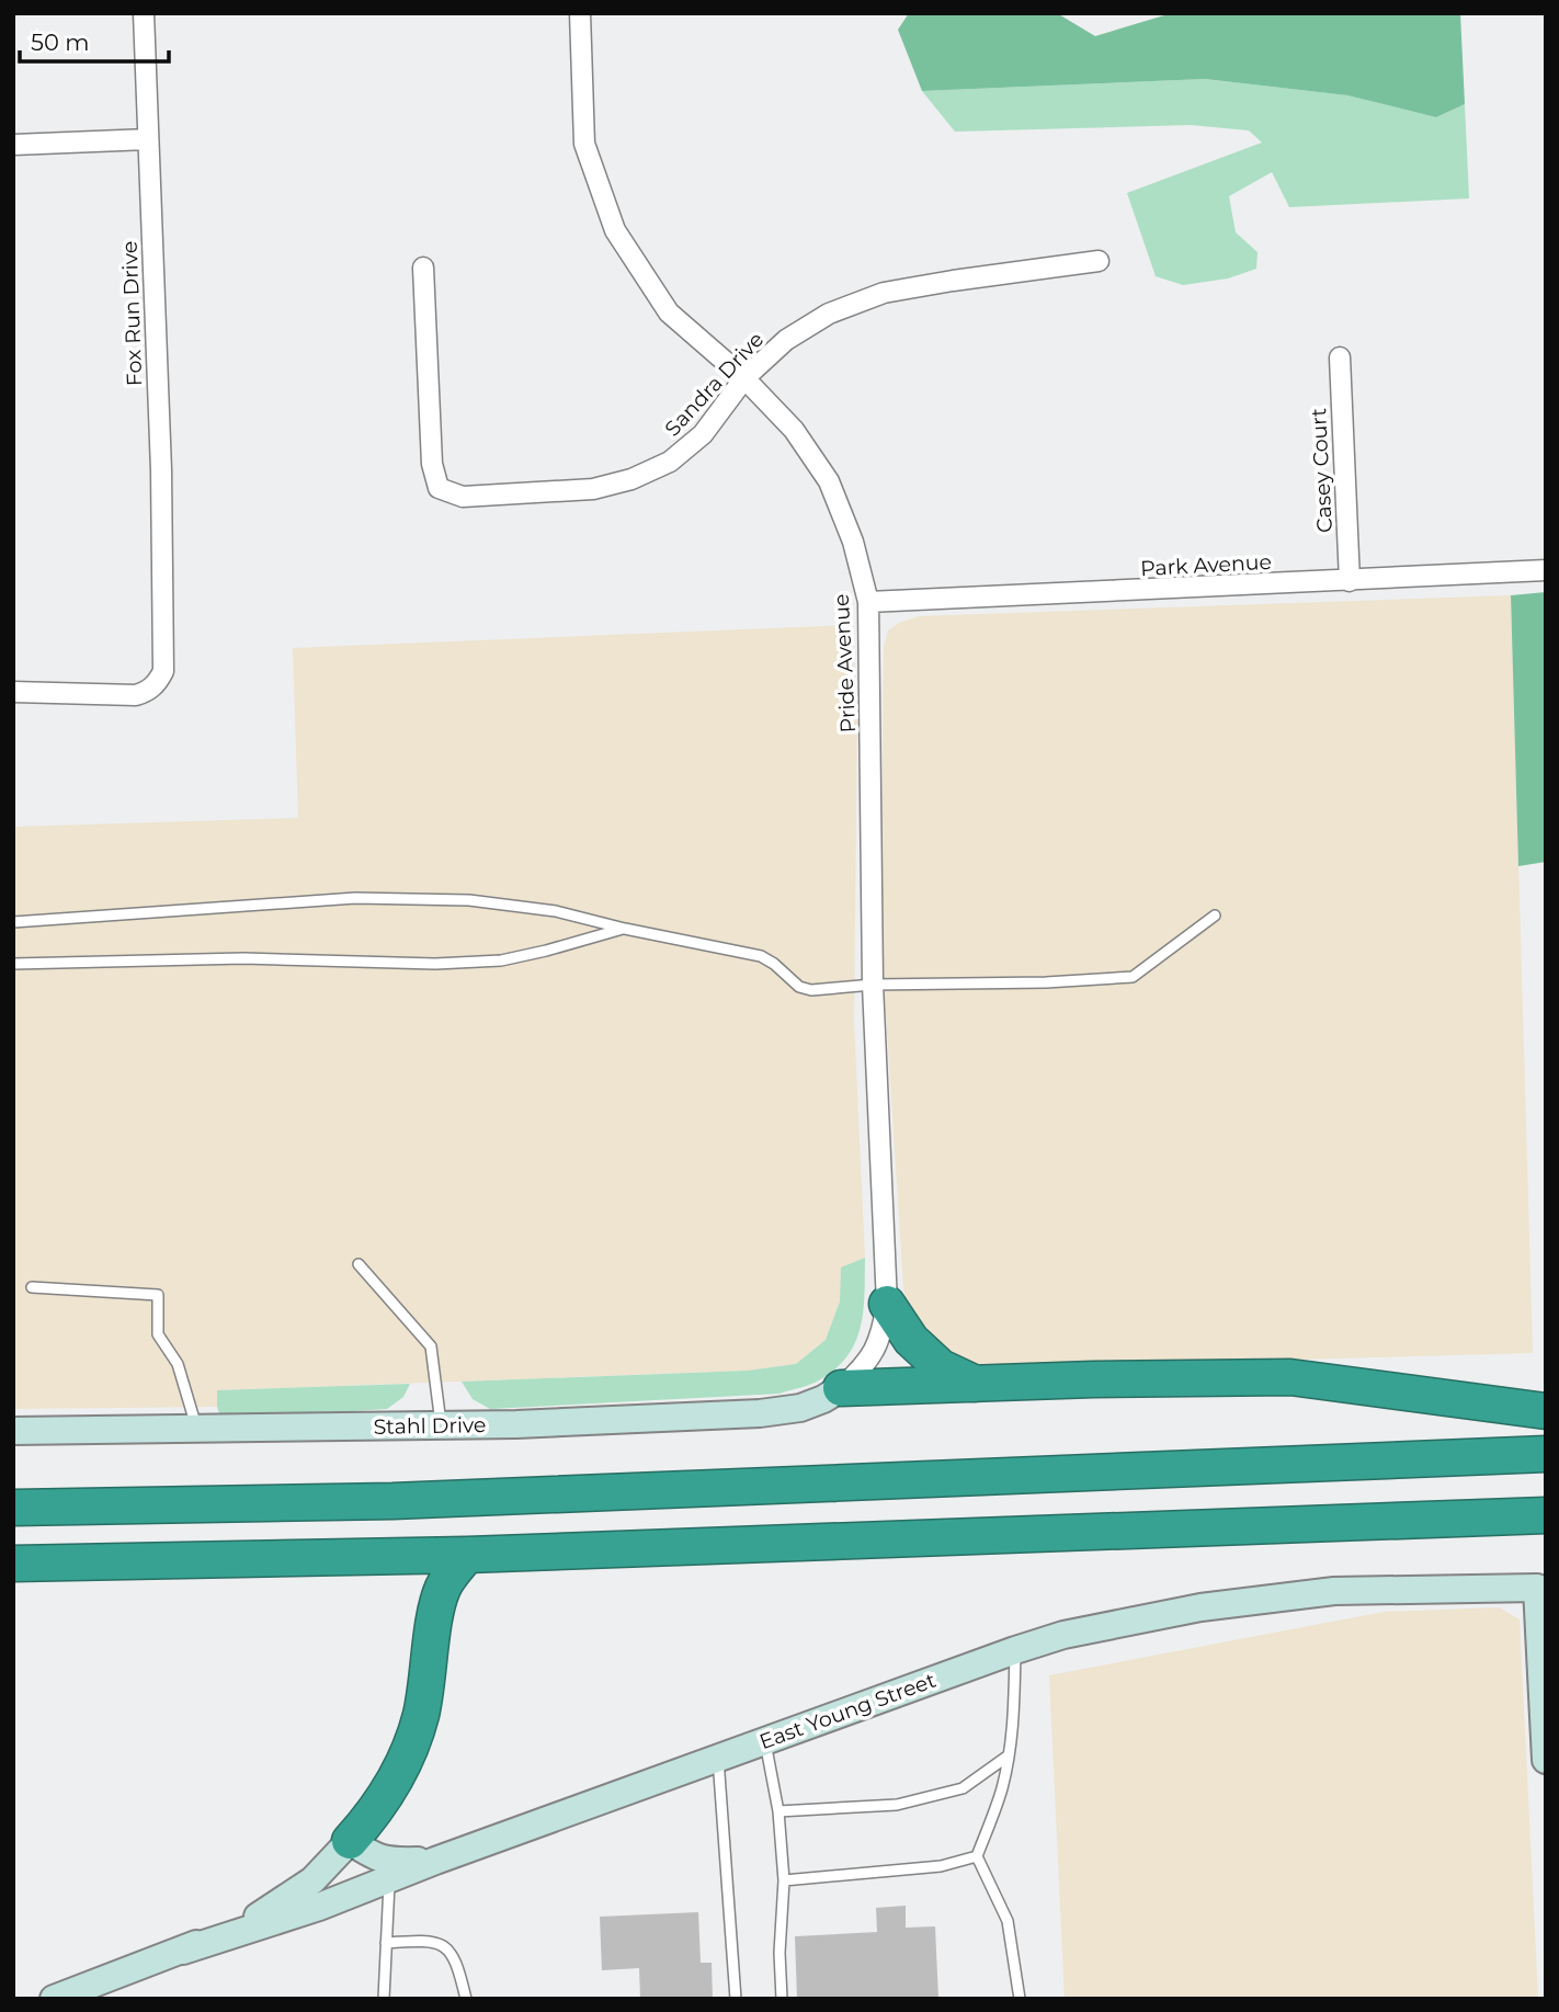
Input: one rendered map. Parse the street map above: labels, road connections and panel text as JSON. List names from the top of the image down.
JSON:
{
  "streets": {
    "main road": ["Stahl Drive", "East Young Street"],
    "street": [
      "Fox Run Drive",
      "Sandra Drive",
      "Casey Court",
      "Park Avenue",
      "Pride Avenue"
    ]
  },
  "crossings": [
    ["Sandra Drive", "Pride Avenue"],
    ["Casey Court", "Park Avenue"],
    ["Park Avenue", "Pride Avenue"],
    ["Pride Avenue", "Stahl Drive"]
  ],
  "scale_bar": "50 m"
}
